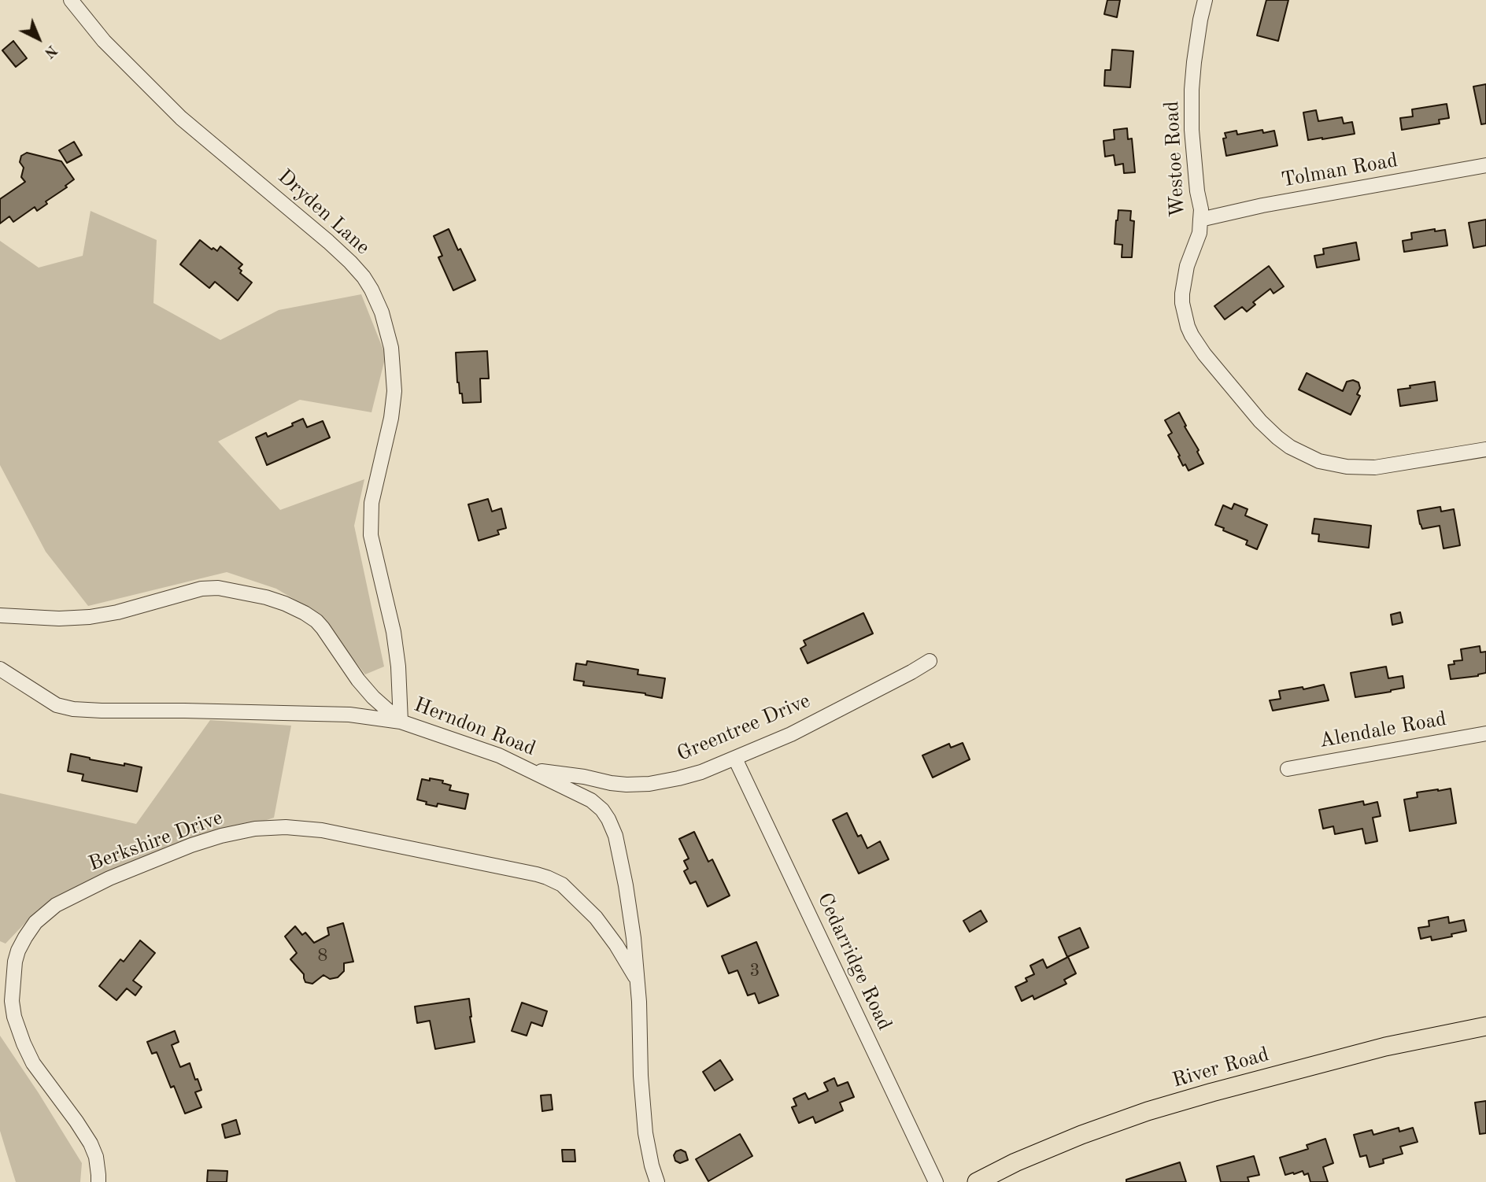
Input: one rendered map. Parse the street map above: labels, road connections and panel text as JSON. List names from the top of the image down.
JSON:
{
  "streets": {
    "main road": ["River Road"],
    "street": [
      "Westoe Road",
      "Tolman Road",
      "Dryden Lane",
      "Herndon Road",
      "Greentree Drive",
      "Alendale Road",
      "Berkshire Drive",
      "Cedarridge Road"
    ]
  },
  "crossings": [
    ["Westoe Road", "Tolman Road"],
    ["Dryden Lane", "Herndon Road"],
    ["Herndon Road", "Greentree Drive"],
    ["Herndon Road", "Berkshire Drive"],
    ["Greentree Drive", "Cedarridge Road"]
  ],
  "house_numbers": ["8", "3"],
  "north": "bottom right"
}
